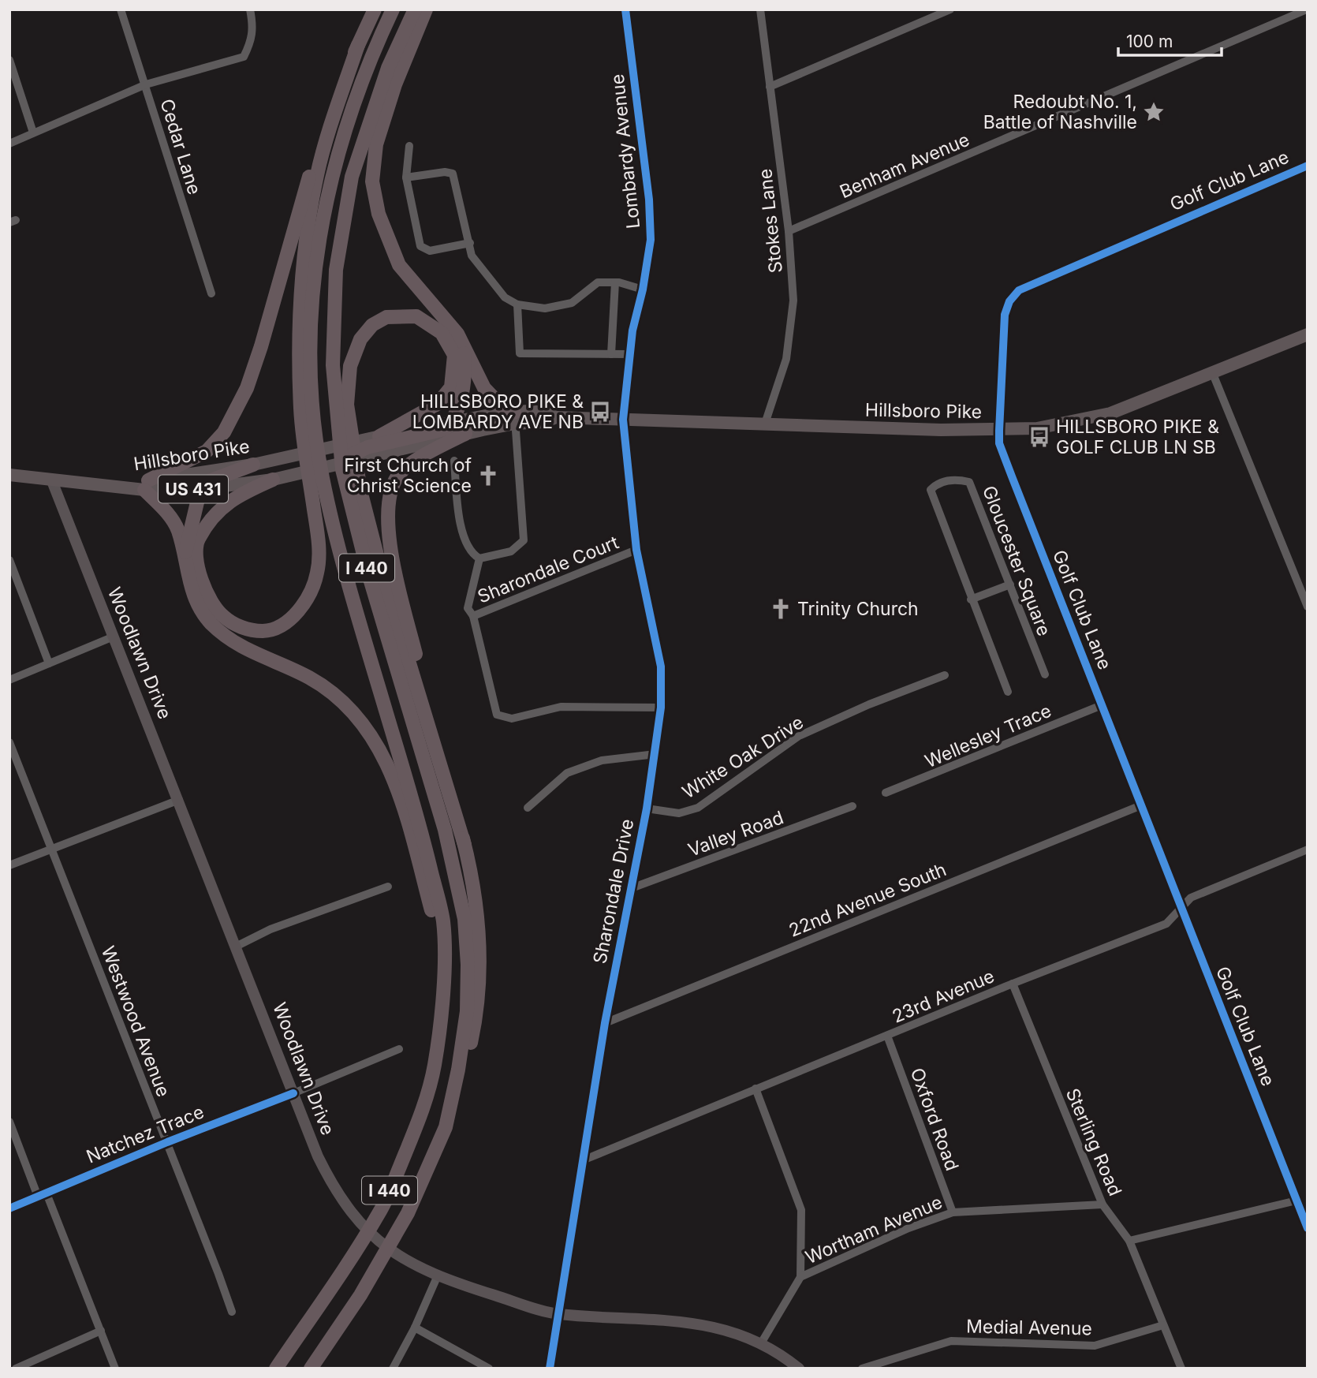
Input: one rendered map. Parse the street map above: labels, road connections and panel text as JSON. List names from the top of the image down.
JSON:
{
  "streets": {
    "highway": ["I 440"],
    "main road": [
      "Hillsboro Pike",
      "US 431",
      "Woodlawn Drive",
      "Natchez Trace"
    ],
    "street": [
      "Cedar Lane",
      "Lombardy Avenue",
      "Benham Avenue",
      "Golf Club Lane",
      "Stokes Lane",
      "Gloucester Square",
      "Sharondale Court",
      "Wellesley Trace",
      "White Oak Drive",
      "Valley Road",
      "Sharondale Drive",
      "22nd Avenue South",
      "23rd Avenue",
      "Westwood Avenue",
      "Oxford Road",
      "Sterling Road",
      "Wortham Avenue",
      "Medial Avenue"
    ]
  },
  "crossings": [
    ["Lombardy Avenue", "Hillsboro Pike"],
    ["Lombardy Avenue", "Sharondale Drive"],
    ["Benham Avenue", "Stokes Lane"],
    ["Golf Club Lane", "Hillsboro Pike"],
    ["Golf Club Lane", "Wellesley Trace"],
    ["Golf Club Lane", "22nd Avenue South"],
    ["Golf Club Lane", "23rd Avenue"],
    ["Stokes Lane", "Hillsboro Pike"],
    ["Hillsboro Pike", "US 431"],
    ["Hillsboro Pike", "Woodlawn Drive"],
    ["Hillsboro Pike", "Sharondale Drive"],
    ["US 431", "Woodlawn Drive"],
    ["Sharondale Court", "Sharondale Drive"],
    ["Woodlawn Drive", "Sharondale Drive"],
    ["Woodlawn Drive", "Natchez Trace"],
    ["Woodlawn Drive", "Wortham Avenue"],
    ["White Oak Drive", "Sharondale Drive"],
    ["Valley Road", "Sharondale Drive"],
    ["Sharondale Drive", "22nd Avenue South"],
    ["Sharondale Drive", "23rd Avenue"],
    ["23rd Avenue", "Oxford Road"],
    ["23rd Avenue", "Sterling Road"],
    ["Westwood Avenue", "Natchez Trace"],
    ["Oxford Road", "Wortham Avenue"],
    ["Sterling Road", "Wortham Avenue"],
    ["Sterling Road", "Medial Avenue"]
  ],
  "places": {
    "place": ["Redoubt No. 1, Battle of Nashville"],
    "bus stop": ["HILLSBORO PIKE & LOMBARDY AVE NB", "HILLSBORO PIKE & GOLF CLUB LN SB"],
    "church": ["First Church of Christ Science", "Trinity Church"]
  },
  "scale_bar": "100 m"
}
